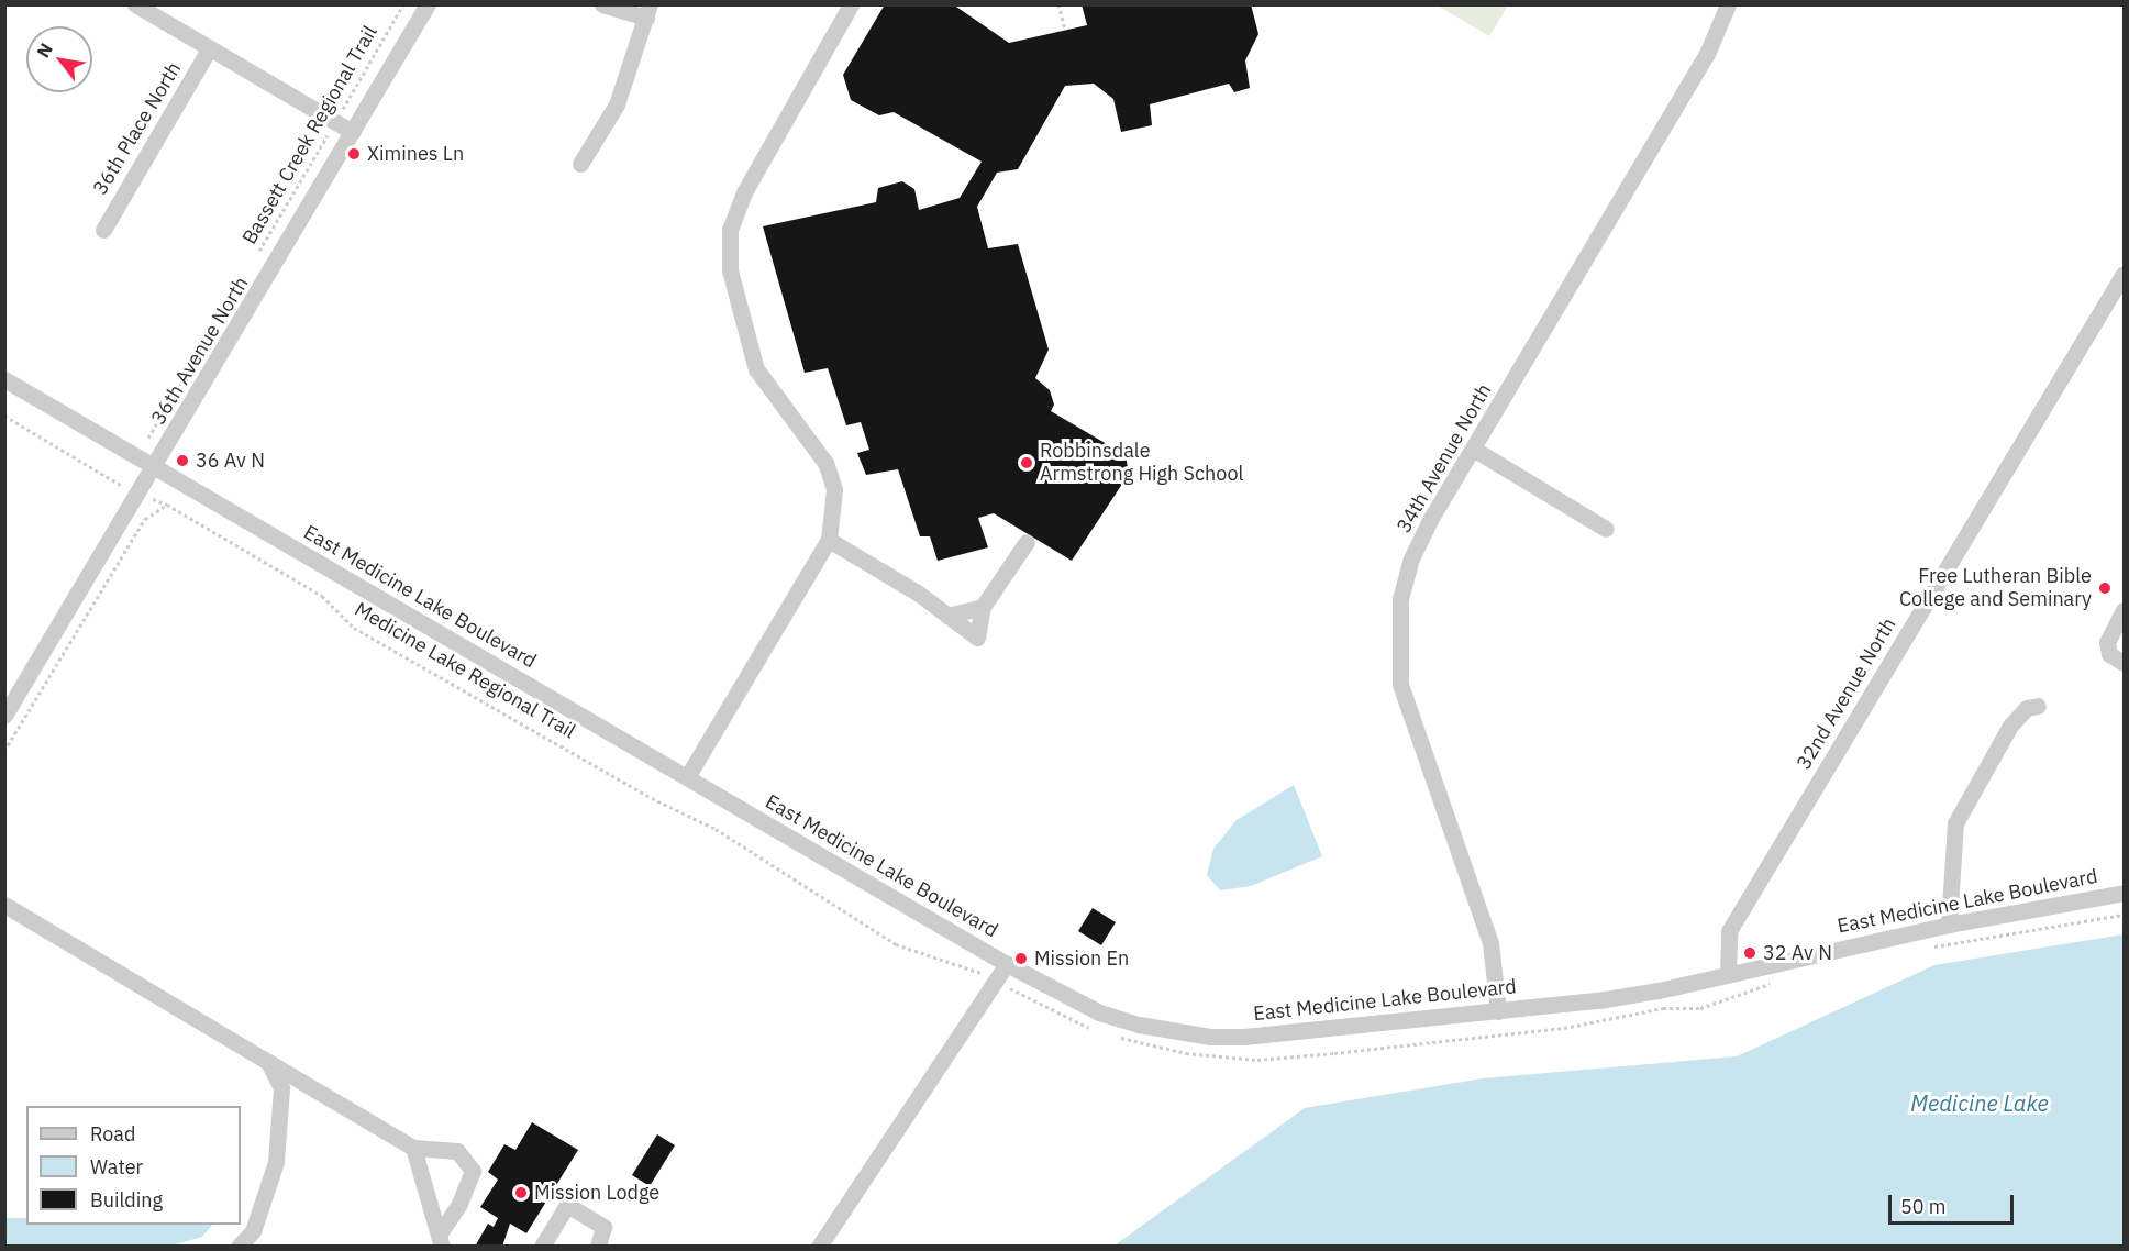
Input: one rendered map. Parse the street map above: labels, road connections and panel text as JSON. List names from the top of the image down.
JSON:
{
  "streets": {
    "street": [
      "36th Place North",
      "36th Avenue North",
      "34th Avenue North",
      "East Medicine Lake Boulevard",
      "32nd Avenue North"
    ],
    "path": ["Bassett Creek Regional Trail", "Medicine Lake Regional Trail"]
  },
  "crossings": [
    ["36th Avenue North", "East Medicine Lake Boulevard"],
    ["36th Avenue North", "Medicine Lake Regional Trail"],
    ["34th Avenue North", "East Medicine Lake Boulevard"],
    ["East Medicine Lake Boulevard", "32nd Avenue North"]
  ],
  "water": ["Medicine Lake"],
  "places": [
    "Ximines Ln",
    "36 Av N",
    "Robbinsdale Armstrong High School",
    "Free Lutheran Bible College and Seminary",
    "32 Av N",
    "Mission En",
    "Mission Lodge"
  ],
  "legend": ["Road", "Water", "Building"],
  "scale_bar": "50 m",
  "north": "top left"
}
